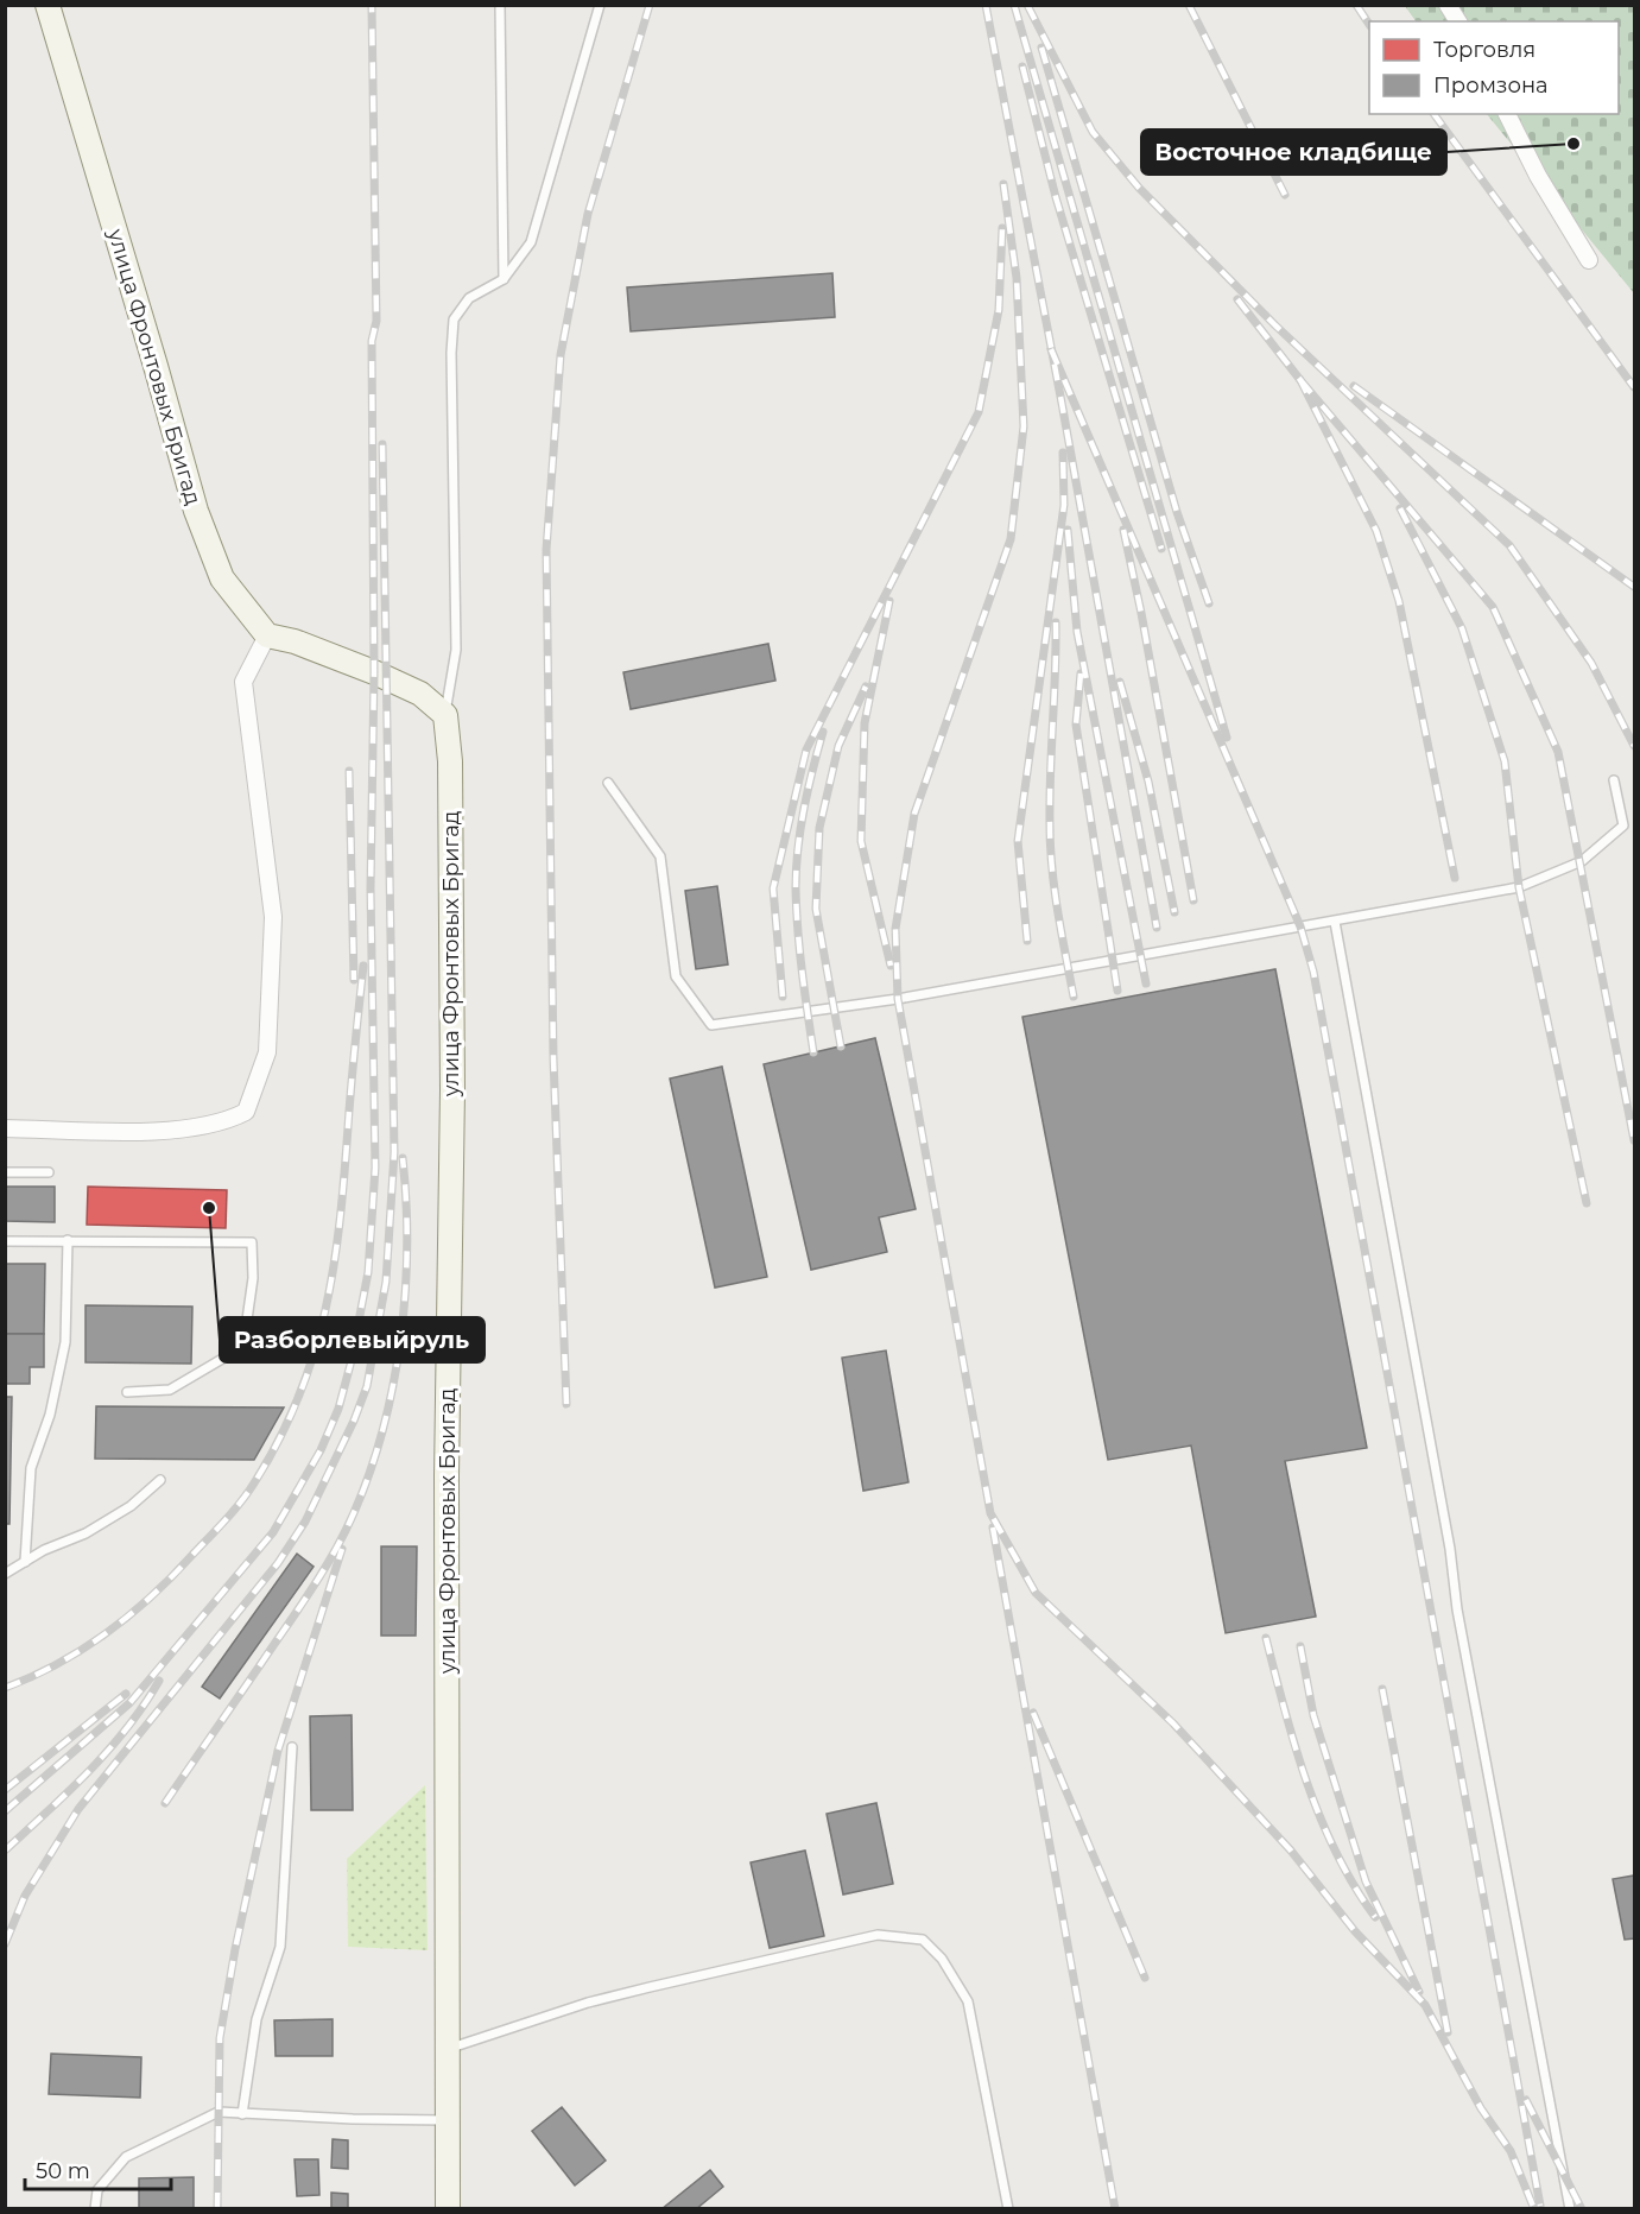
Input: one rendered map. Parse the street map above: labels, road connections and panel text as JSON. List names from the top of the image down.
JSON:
{
  "streets": {
    "main road": ["улица Фронтовых Бригад"]
  },
  "places": ["Восточное кладбище", "Разборлевыйруль"],
  "legend": ["Торговля", "Промзона"],
  "scale_bar": "50 m"
}
